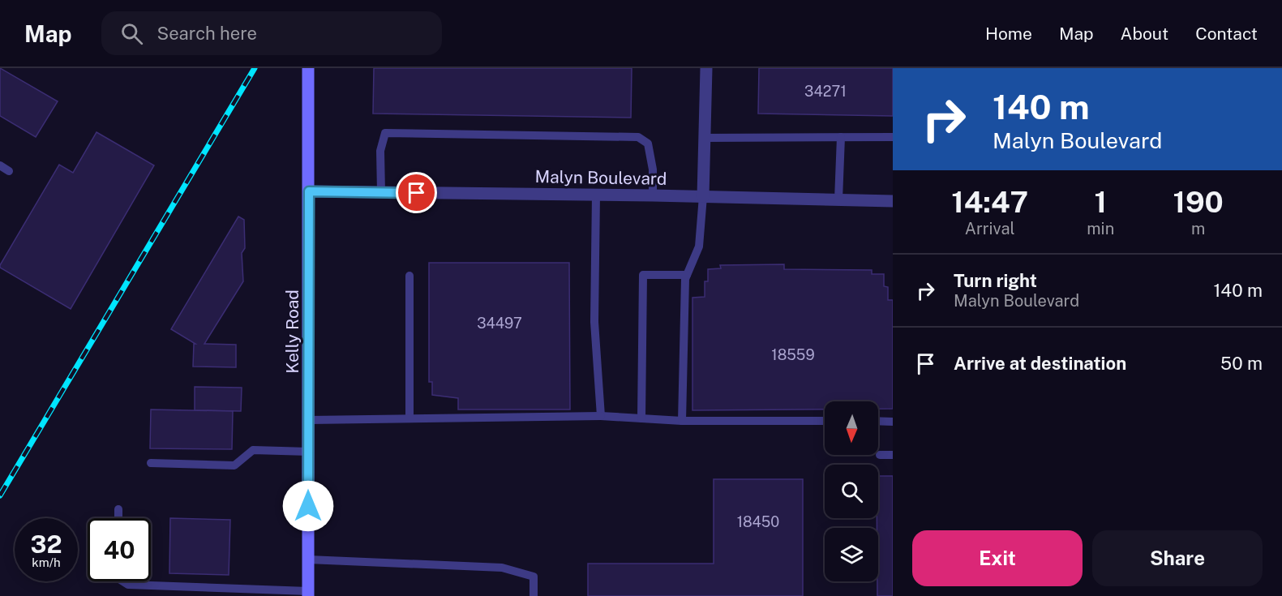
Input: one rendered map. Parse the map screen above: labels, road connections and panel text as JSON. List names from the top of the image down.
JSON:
{
  "streets": {
    "street": ["Malyn Boulevard", "Kelly Road"]
  },
  "crossings": [
    ["Malyn Boulevard", "Kelly Road"]
  ],
  "house_numbers": [
    "34271",
    "34497",
    "18559",
    "18450"
  ],
  "north": "bottom",
  "page": {
    "header": "Map",
    "search": "Search here",
    "nav": [
      "Home",
      "Map",
      "About",
      "Contact"
    ],
    "turn": ["140 m", "Malyn Boulevard"],
    "eta": [
      "14:47",
      "Arrival",
      "1",
      "min",
      "190",
      "m"
    ],
    "list": [
      {
        "name": "Turn right",
        "note": "Malyn Boulevard",
        "value": "140 m"
      },
      {
        "name": "Arrive at destination",
        "value": "50 m"
      }
    ],
    "speed": "32 km/h",
    "limit": "40",
    "buttons": ["Exit", "Share"]
  }
}
